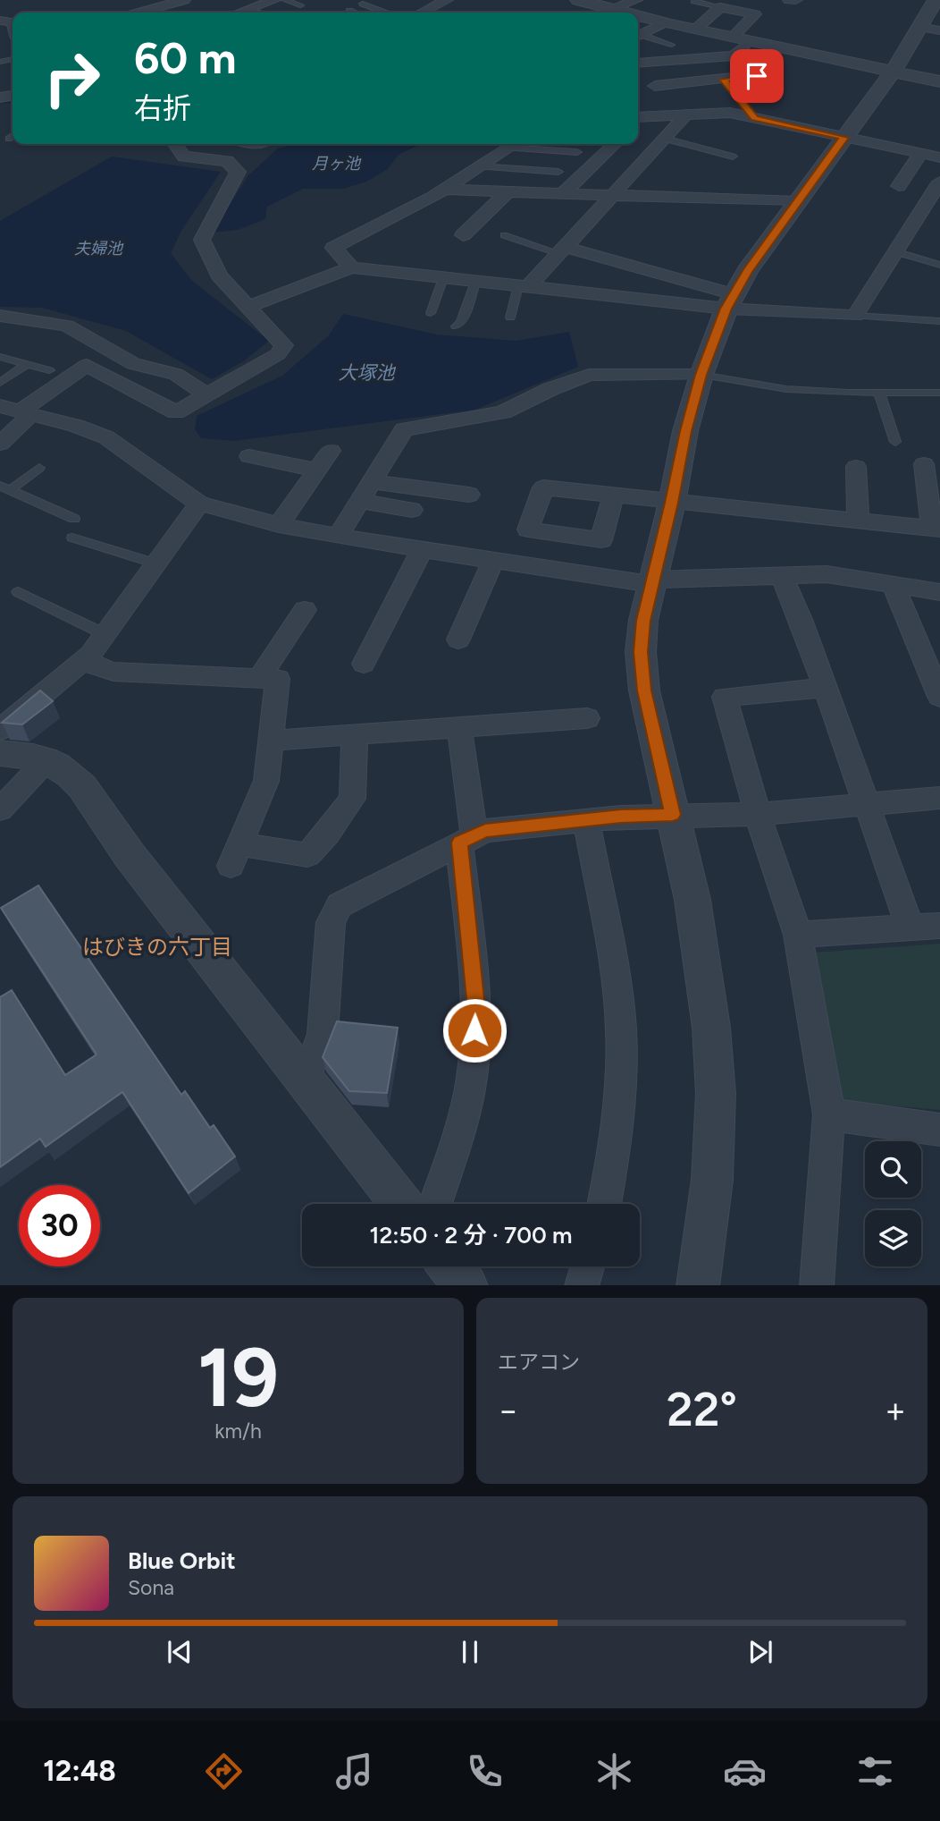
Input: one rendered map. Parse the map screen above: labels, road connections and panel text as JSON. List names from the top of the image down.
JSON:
{
  "districts": ["はびきの六丁目"],
  "water": ["月ヶ池", "夫婦池", "大塚池"],
  "page": {
    "turn": ["60 m", "右折"],
    "limit": "30",
    "trip": "12:50 · 2 分 · 700 m",
    "tile": [
      ["19", "km/h"],
      "エアコン"
    ],
    "heat": ["−", "22°", "+"],
    "song": ["Blue Orbit", "Sona"],
    "tabs": "12:48"
  }
}
